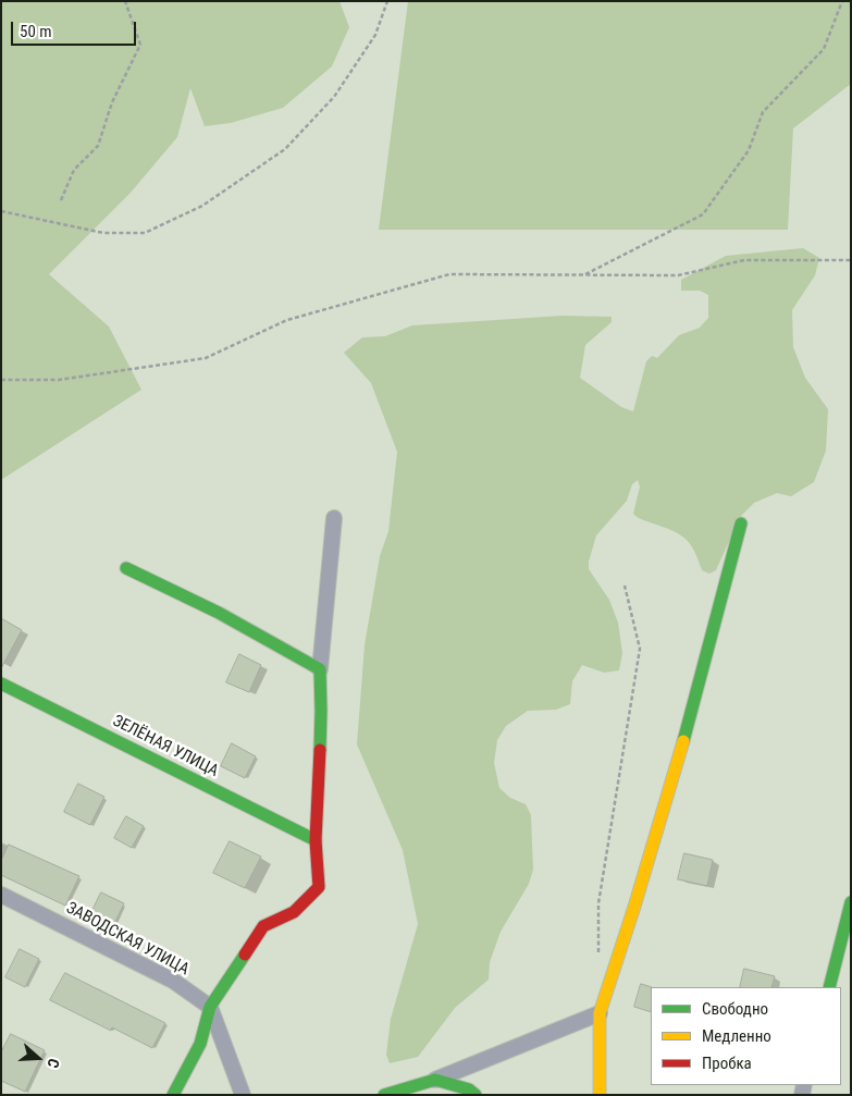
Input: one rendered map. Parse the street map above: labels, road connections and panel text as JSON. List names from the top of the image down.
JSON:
{
  "streets": {
    "street": ["ЗЕЛЁНАЯ УЛИЦА", "ЗАВОДСКАЯ УЛИЦА"]
  },
  "legend": ["Свободно", "Медленно", "Пробка"],
  "scale_bar": "50 m",
  "north": "right"
}
